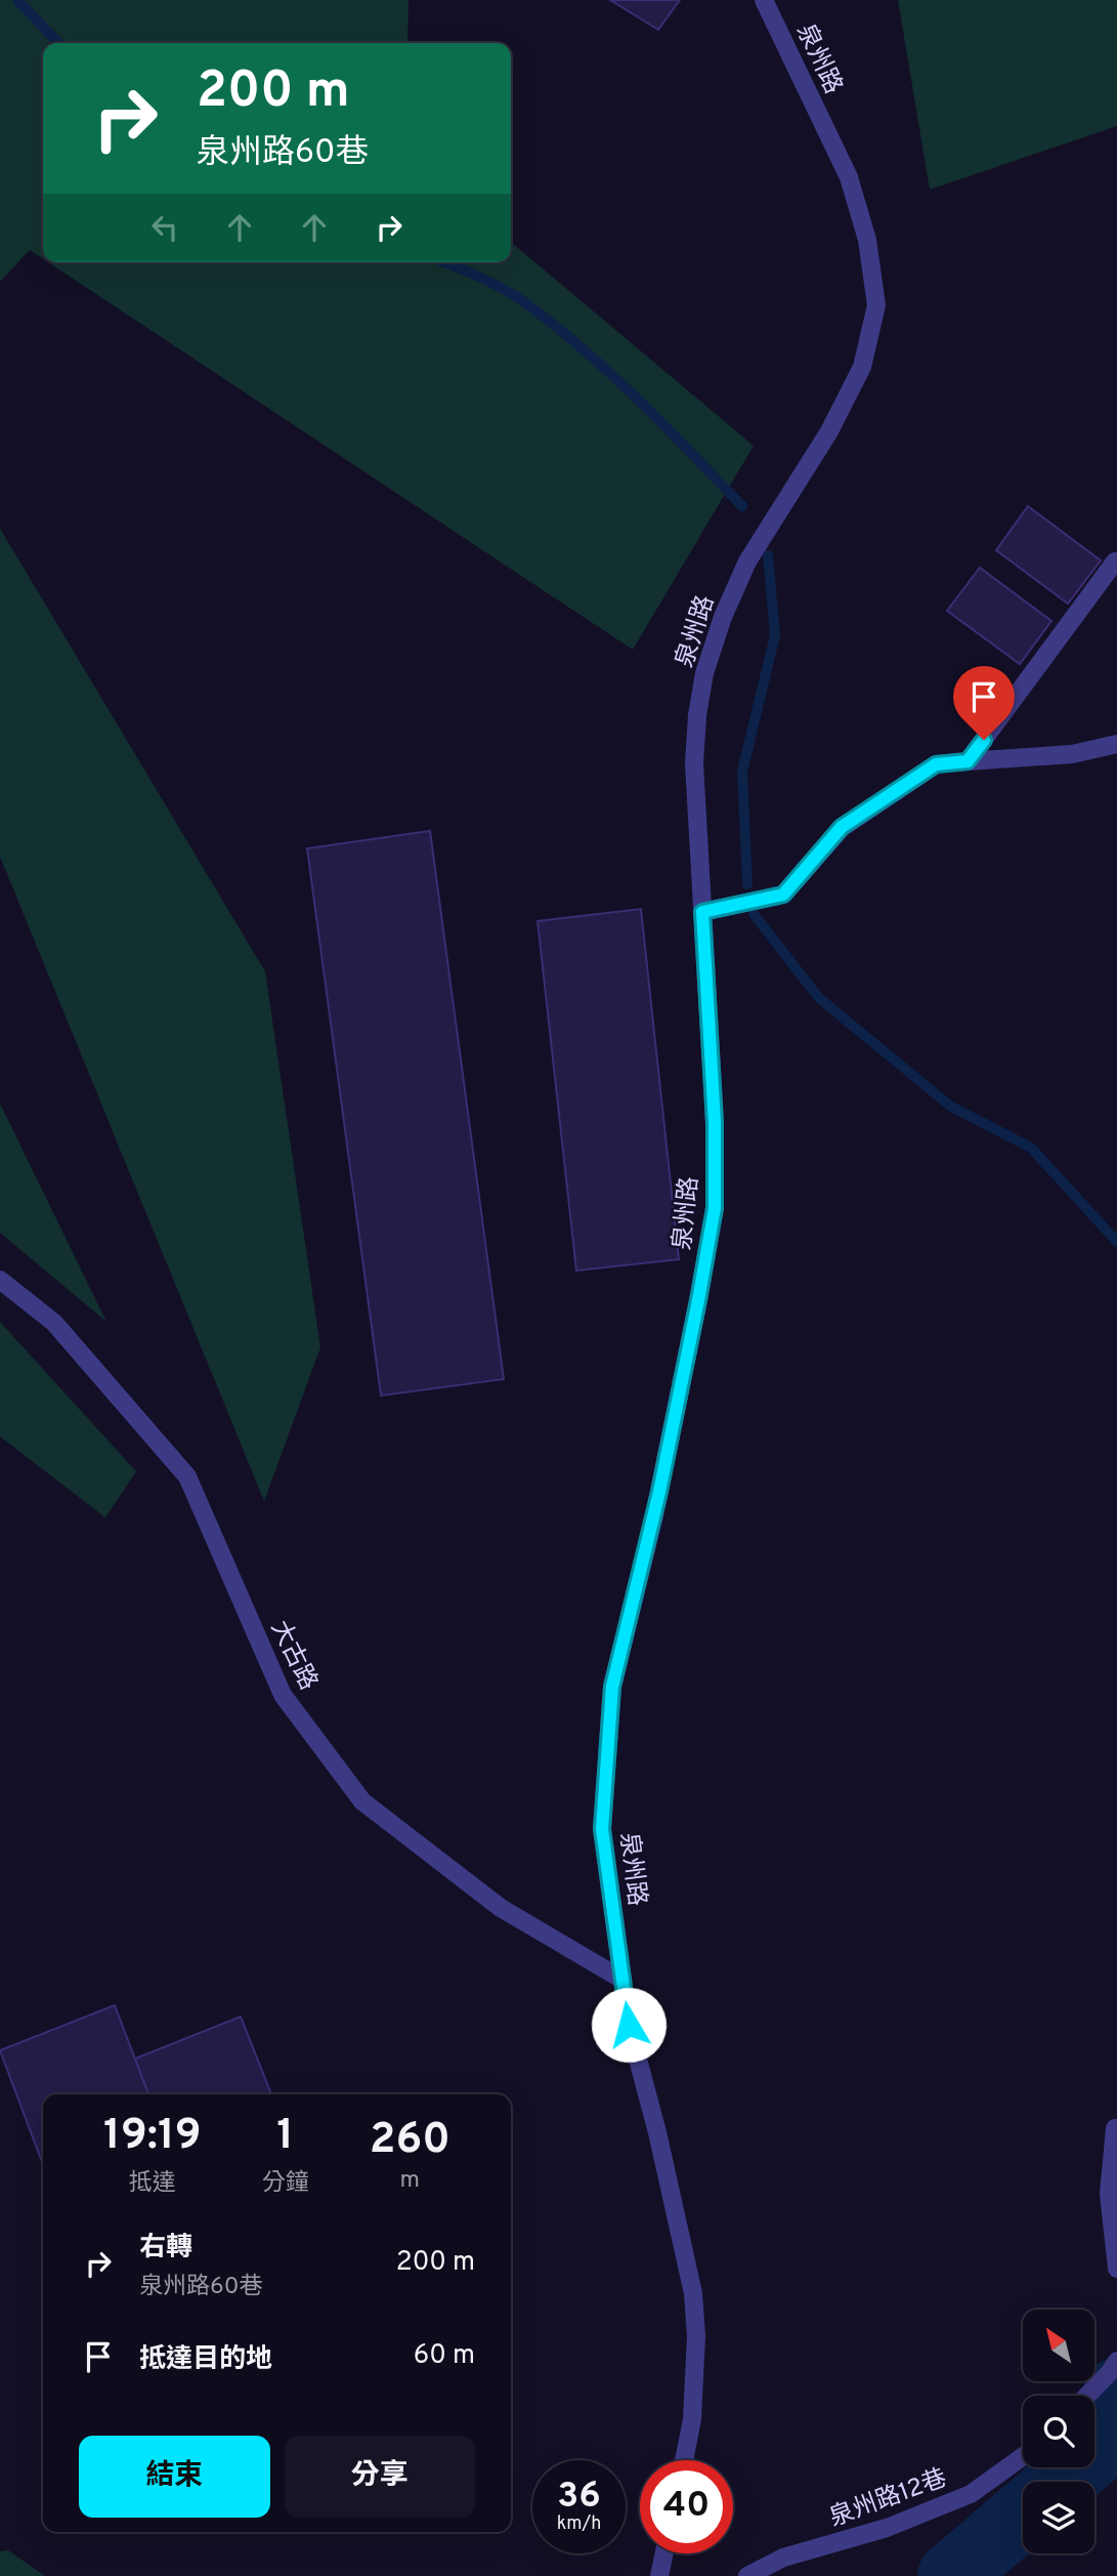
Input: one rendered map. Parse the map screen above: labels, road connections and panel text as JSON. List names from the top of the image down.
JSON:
{
  "streets": {
    "street": ["泉州路", "大古路", "泉州路12巷"]
  },
  "crossings": [
    ["泉州路", "大古路"]
  ],
  "north": "top left",
  "page": {
    "turn": ["200 m", "泉州路60巷"],
    "eta": [
      "19:19",
      "抵達",
      "1",
      "分鐘",
      "260",
      "m"
    ],
    "list": [
      {
        "name": "右轉",
        "note": "泉州路60巷",
        "value": "200 m"
      },
      {
        "name": "抵達目的地",
        "value": "60 m"
      }
    ],
    "buttons": ["結束", "分享"],
    "speed": "36 km/h",
    "limit": "40"
  }
}
